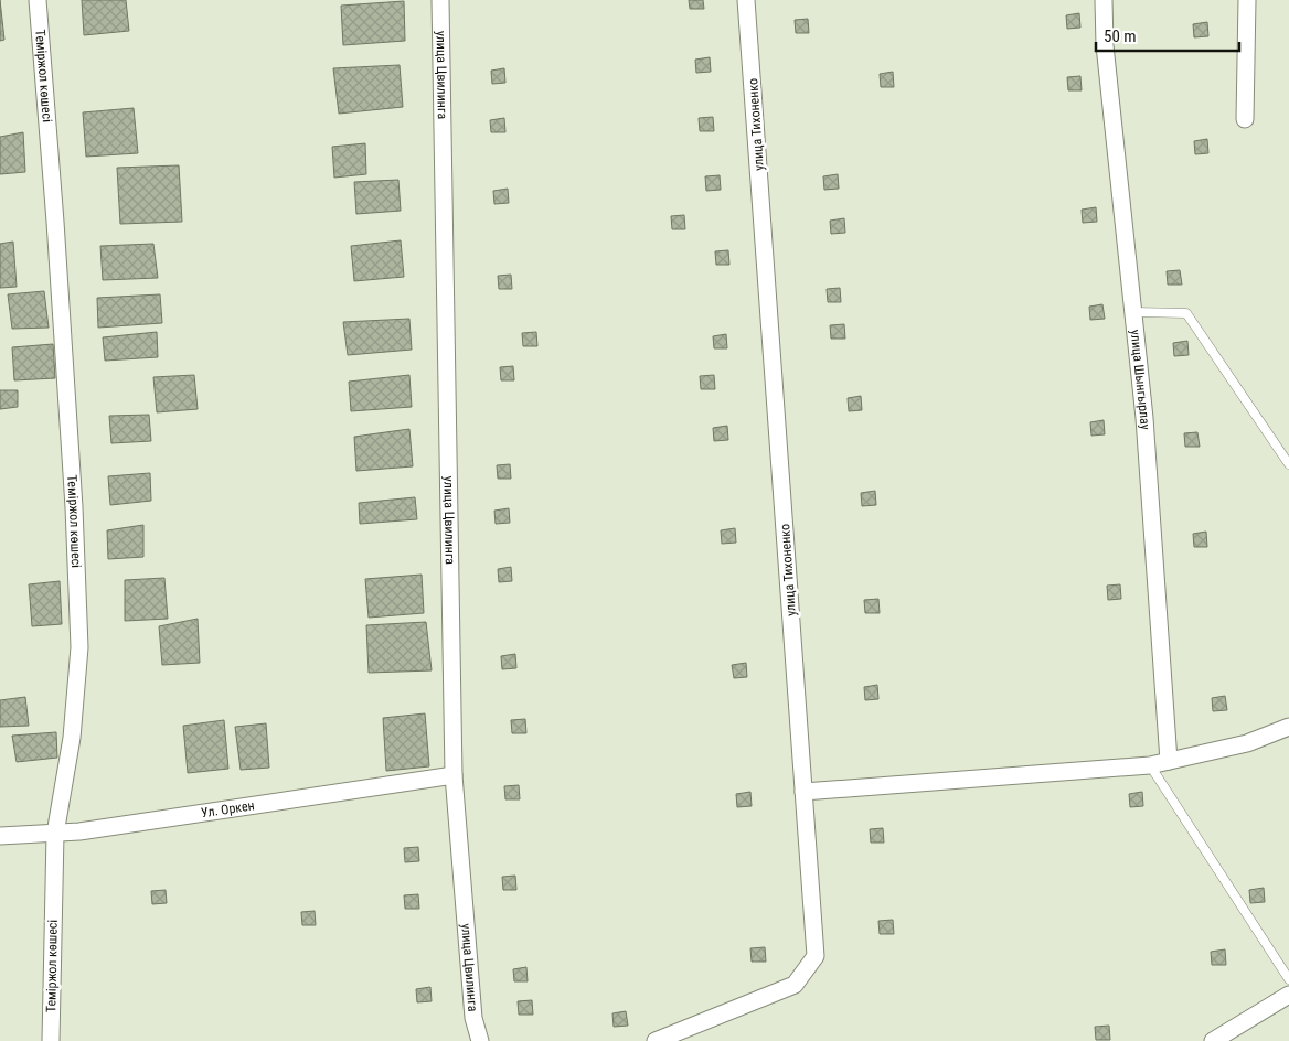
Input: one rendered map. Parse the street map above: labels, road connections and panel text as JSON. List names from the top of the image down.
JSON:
{
  "streets": {
    "street": [
      "Теміржол көшесі",
      "улица Цвилинга",
      "улица Тихоненко",
      "улица Шынгырлау",
      "Ул. Оркен"
    ]
  },
  "crossings": [
    ["Теміржол көшесі", "Ул. Оркен"],
    ["улица Цвилинга", "Ул. Оркен"]
  ],
  "scale_bar": "50 m"
}
